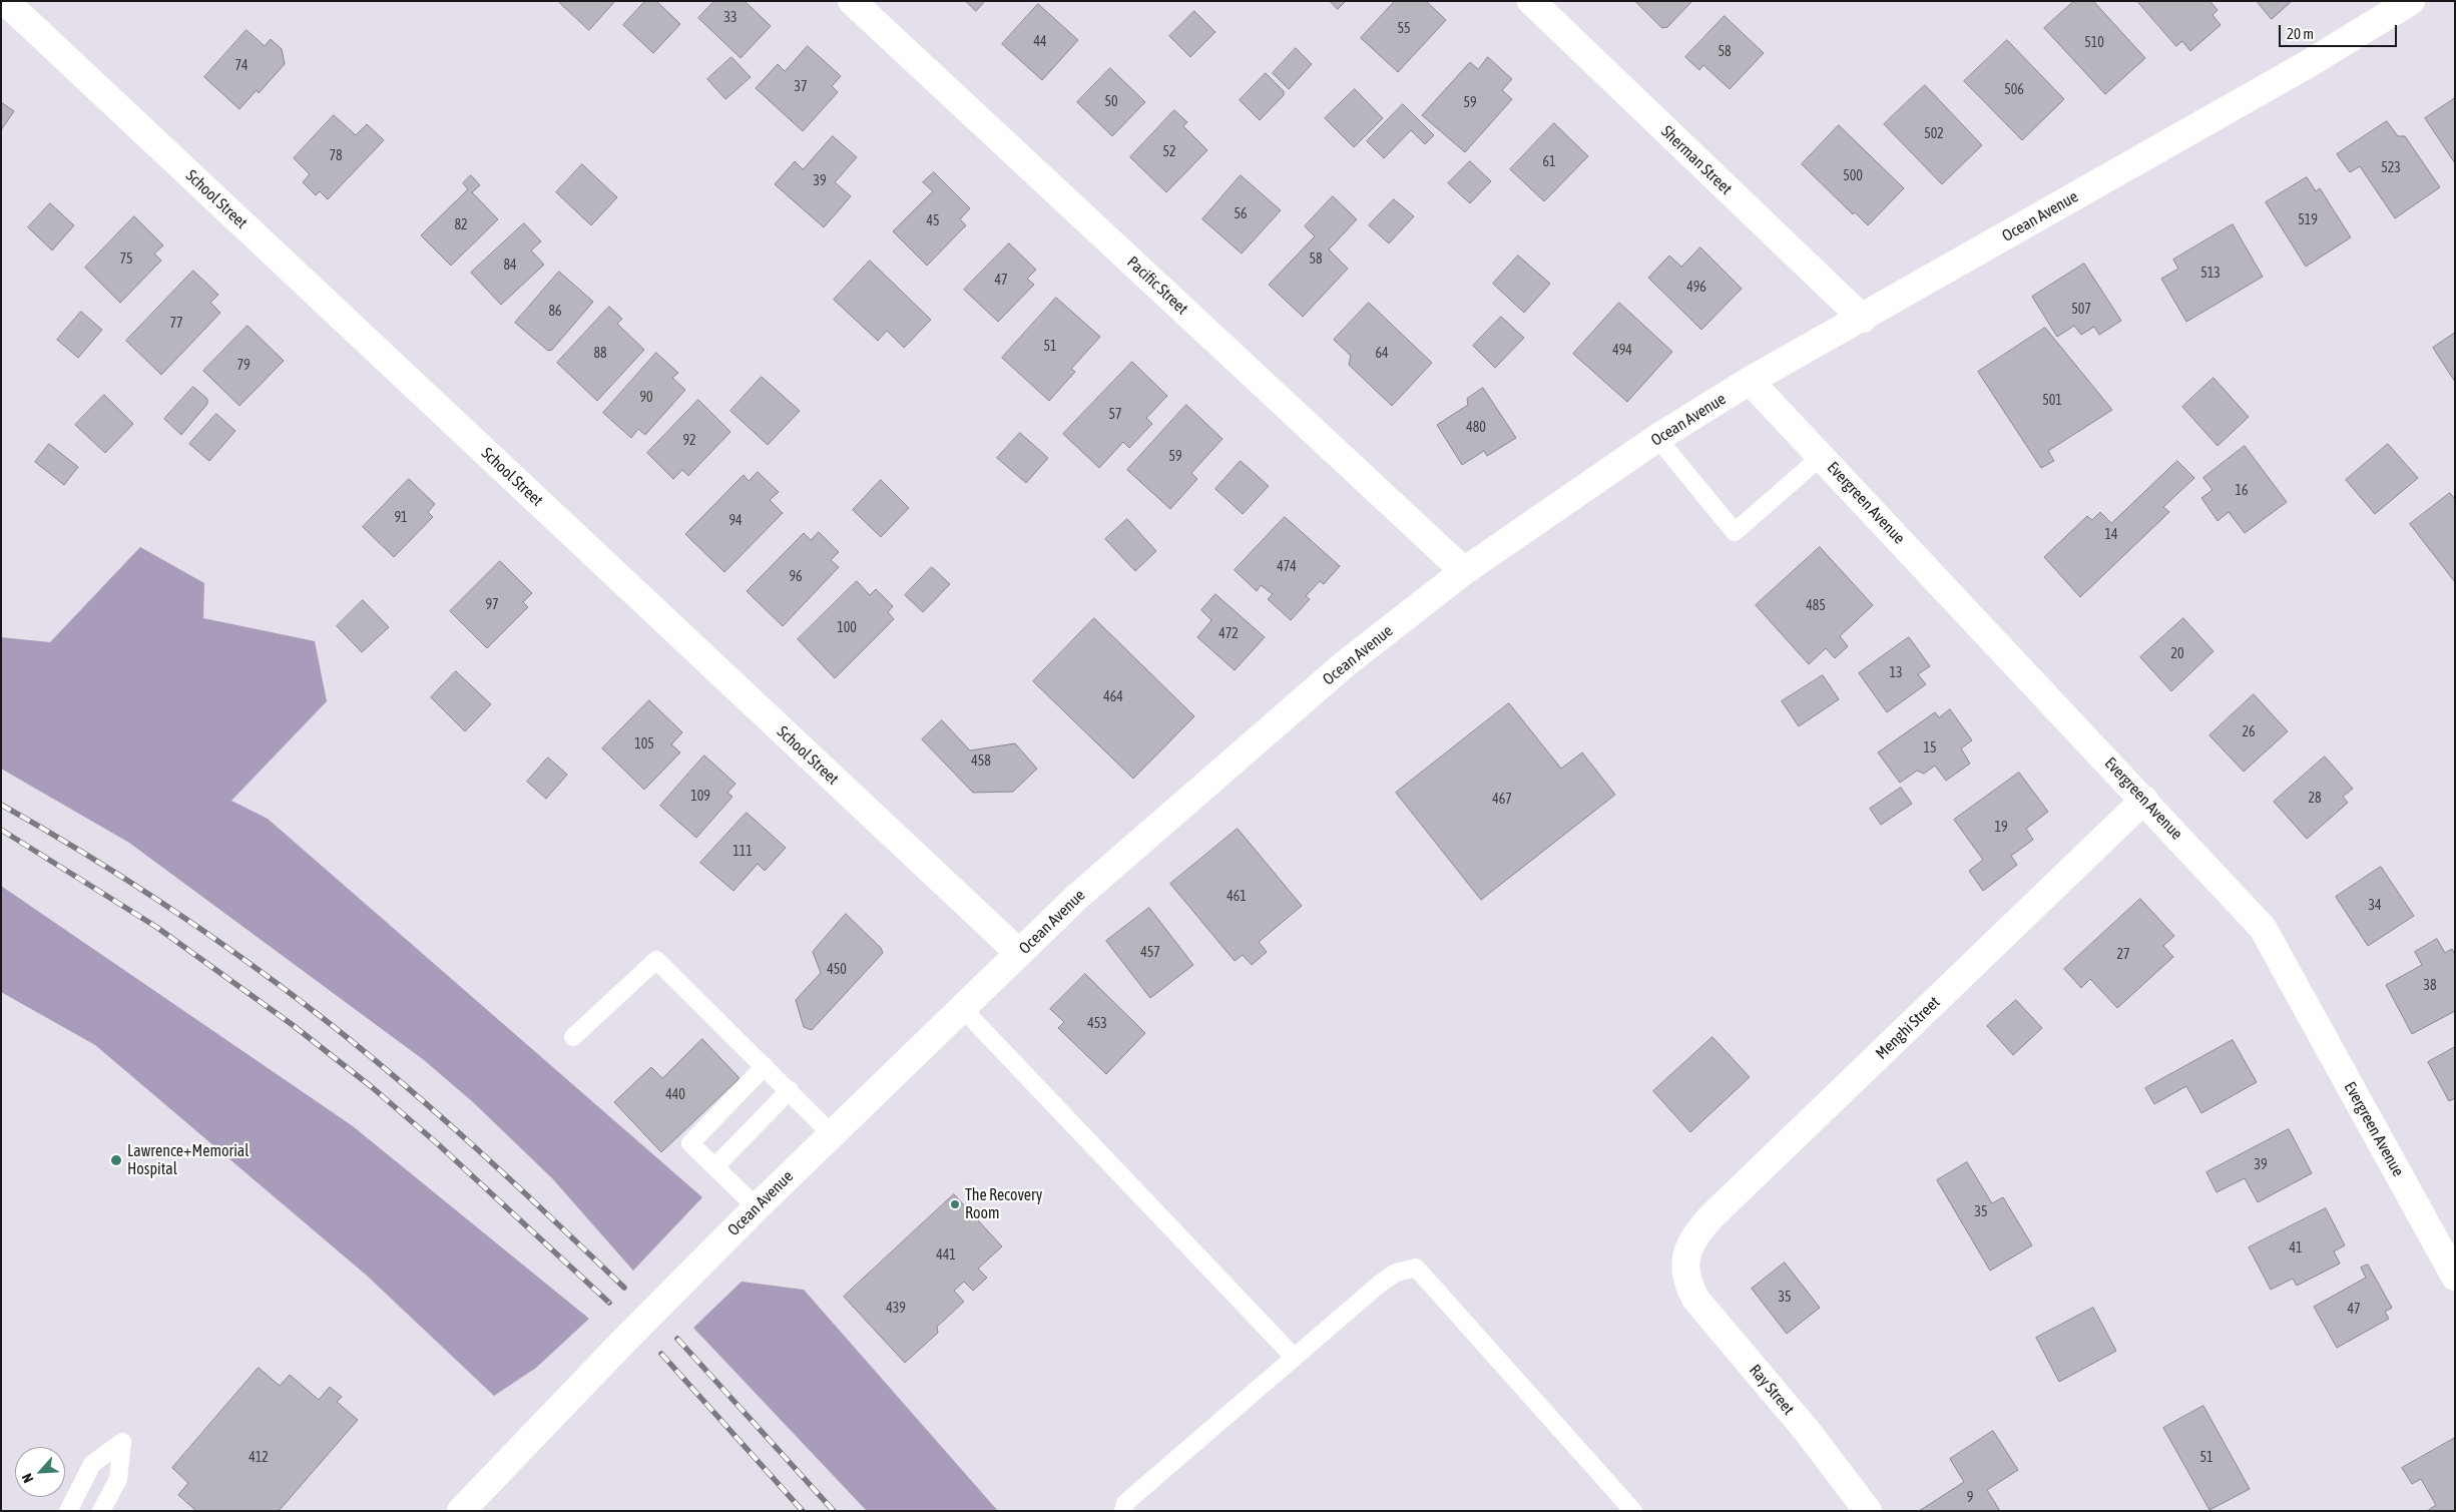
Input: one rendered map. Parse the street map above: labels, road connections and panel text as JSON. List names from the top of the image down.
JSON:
{
  "streets": {
    "street": [
      "Sherman Street",
      "School Street",
      "Ocean Avenue",
      "Pacific Street",
      "Evergreen Avenue",
      "Menghi Street",
      "Ray Street"
    ]
  },
  "crossings": [
    ["Sherman Street", "Ocean Avenue"],
    ["School Street", "Ocean Avenue"],
    ["Ocean Avenue", "Pacific Street"],
    ["Ocean Avenue", "Evergreen Avenue"],
    ["Evergreen Avenue", "Menghi Street"],
    ["Menghi Street", "Ray Street"]
  ],
  "places": ["Lawrence+Memorial Hospital", "The Recovery Room"],
  "house_numbers": [
    "33",
    "55",
    "44",
    "510",
    "58",
    "74",
    "37",
    "506",
    "50",
    "59",
    "502",
    "52",
    "78",
    "61",
    "523",
    "500",
    "39",
    "56",
    "519",
    "45",
    "82",
    "75",
    "58",
    "84",
    "513",
    "47",
    "496",
    "507",
    "86",
    "77",
    "51",
    "494",
    "88",
    "64",
    "79",
    "90",
    "501",
    "57",
    "480",
    "92",
    "59",
    "16",
    "91",
    "94",
    "14",
    "474",
    "96",
    "97",
    "485",
    "100",
    "472",
    "20",
    "13",
    "464",
    "26",
    "105",
    "15",
    "458",
    "109",
    "28",
    "467",
    "19",
    "111",
    "461",
    "34",
    "457",
    "27",
    "450",
    "38",
    "453",
    "440",
    "39",
    "35",
    "41",
    "441",
    "35",
    "439",
    "47",
    "412",
    "51",
    "9"
  ],
  "scale_bar": "20 m",
  "north": "bottom left"
}
